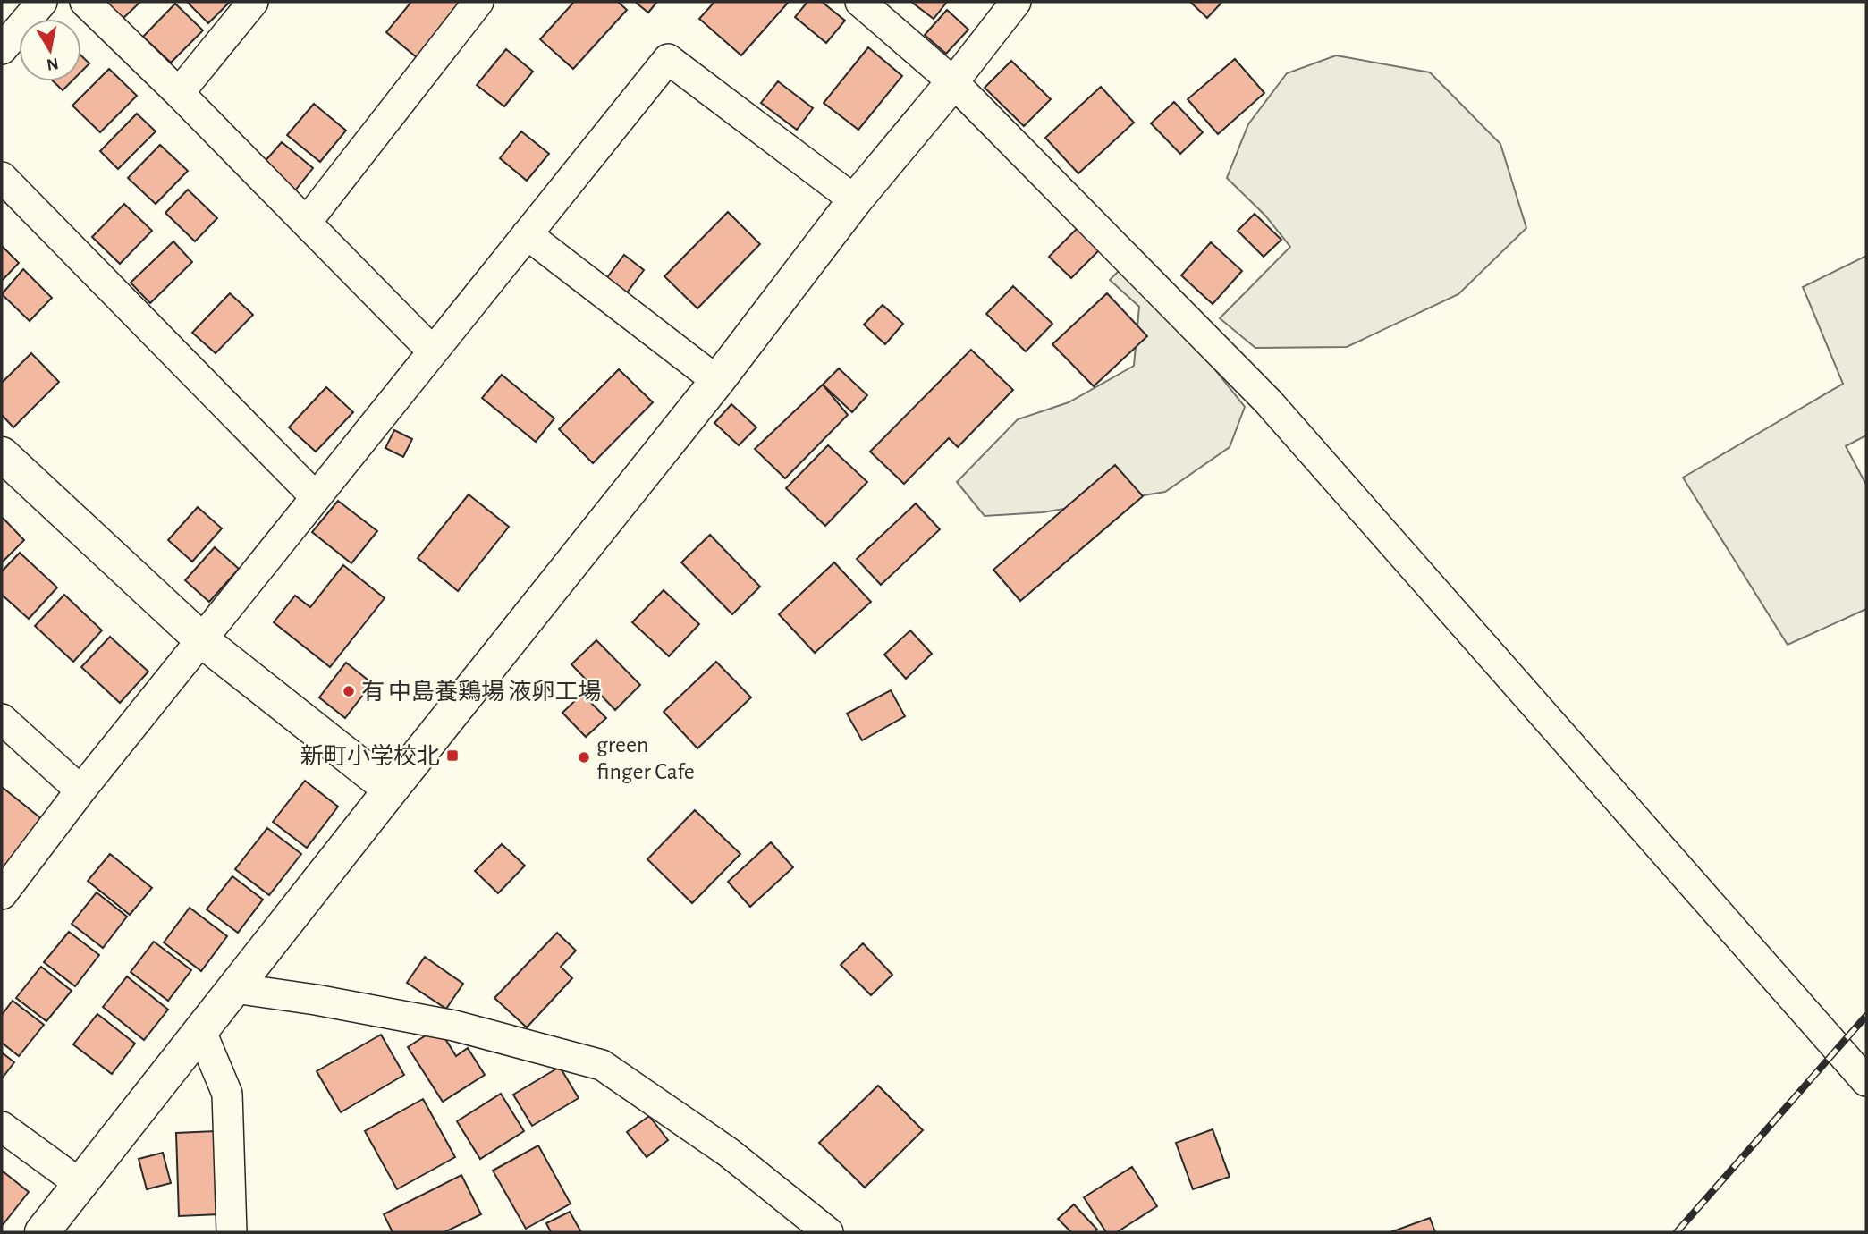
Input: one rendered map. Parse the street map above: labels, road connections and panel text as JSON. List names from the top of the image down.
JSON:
{
  "places": {
    "other": ["有 中島養鶏場 液卵工場", "green finger Cafe"],
    "transit": ["新町小学校北"]
  },
  "north": "bottom"
}
